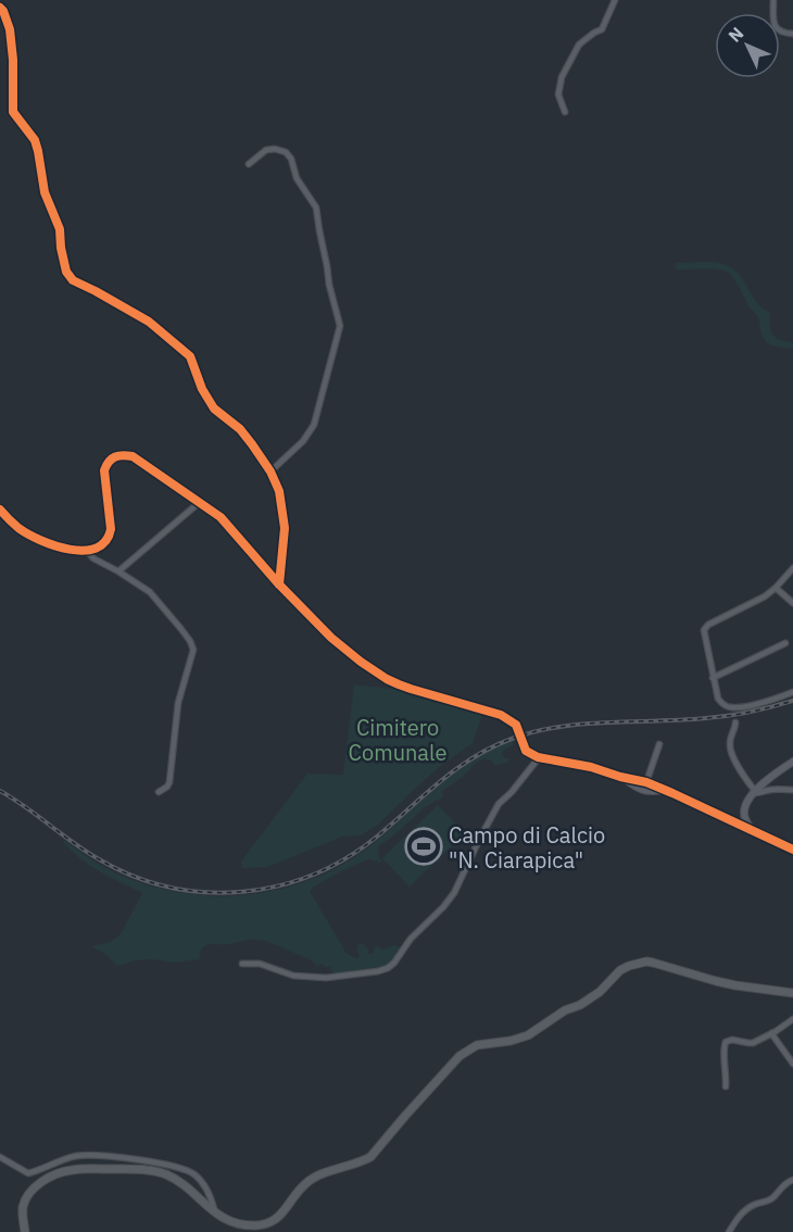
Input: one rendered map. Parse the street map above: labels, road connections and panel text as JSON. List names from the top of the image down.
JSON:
{
  "parks": ["Cimitero Comunale"],
  "places": {
    "sports": ["Campo di Calcio \"N. Ciarapica\""]
  },
  "north": "top left"
}
